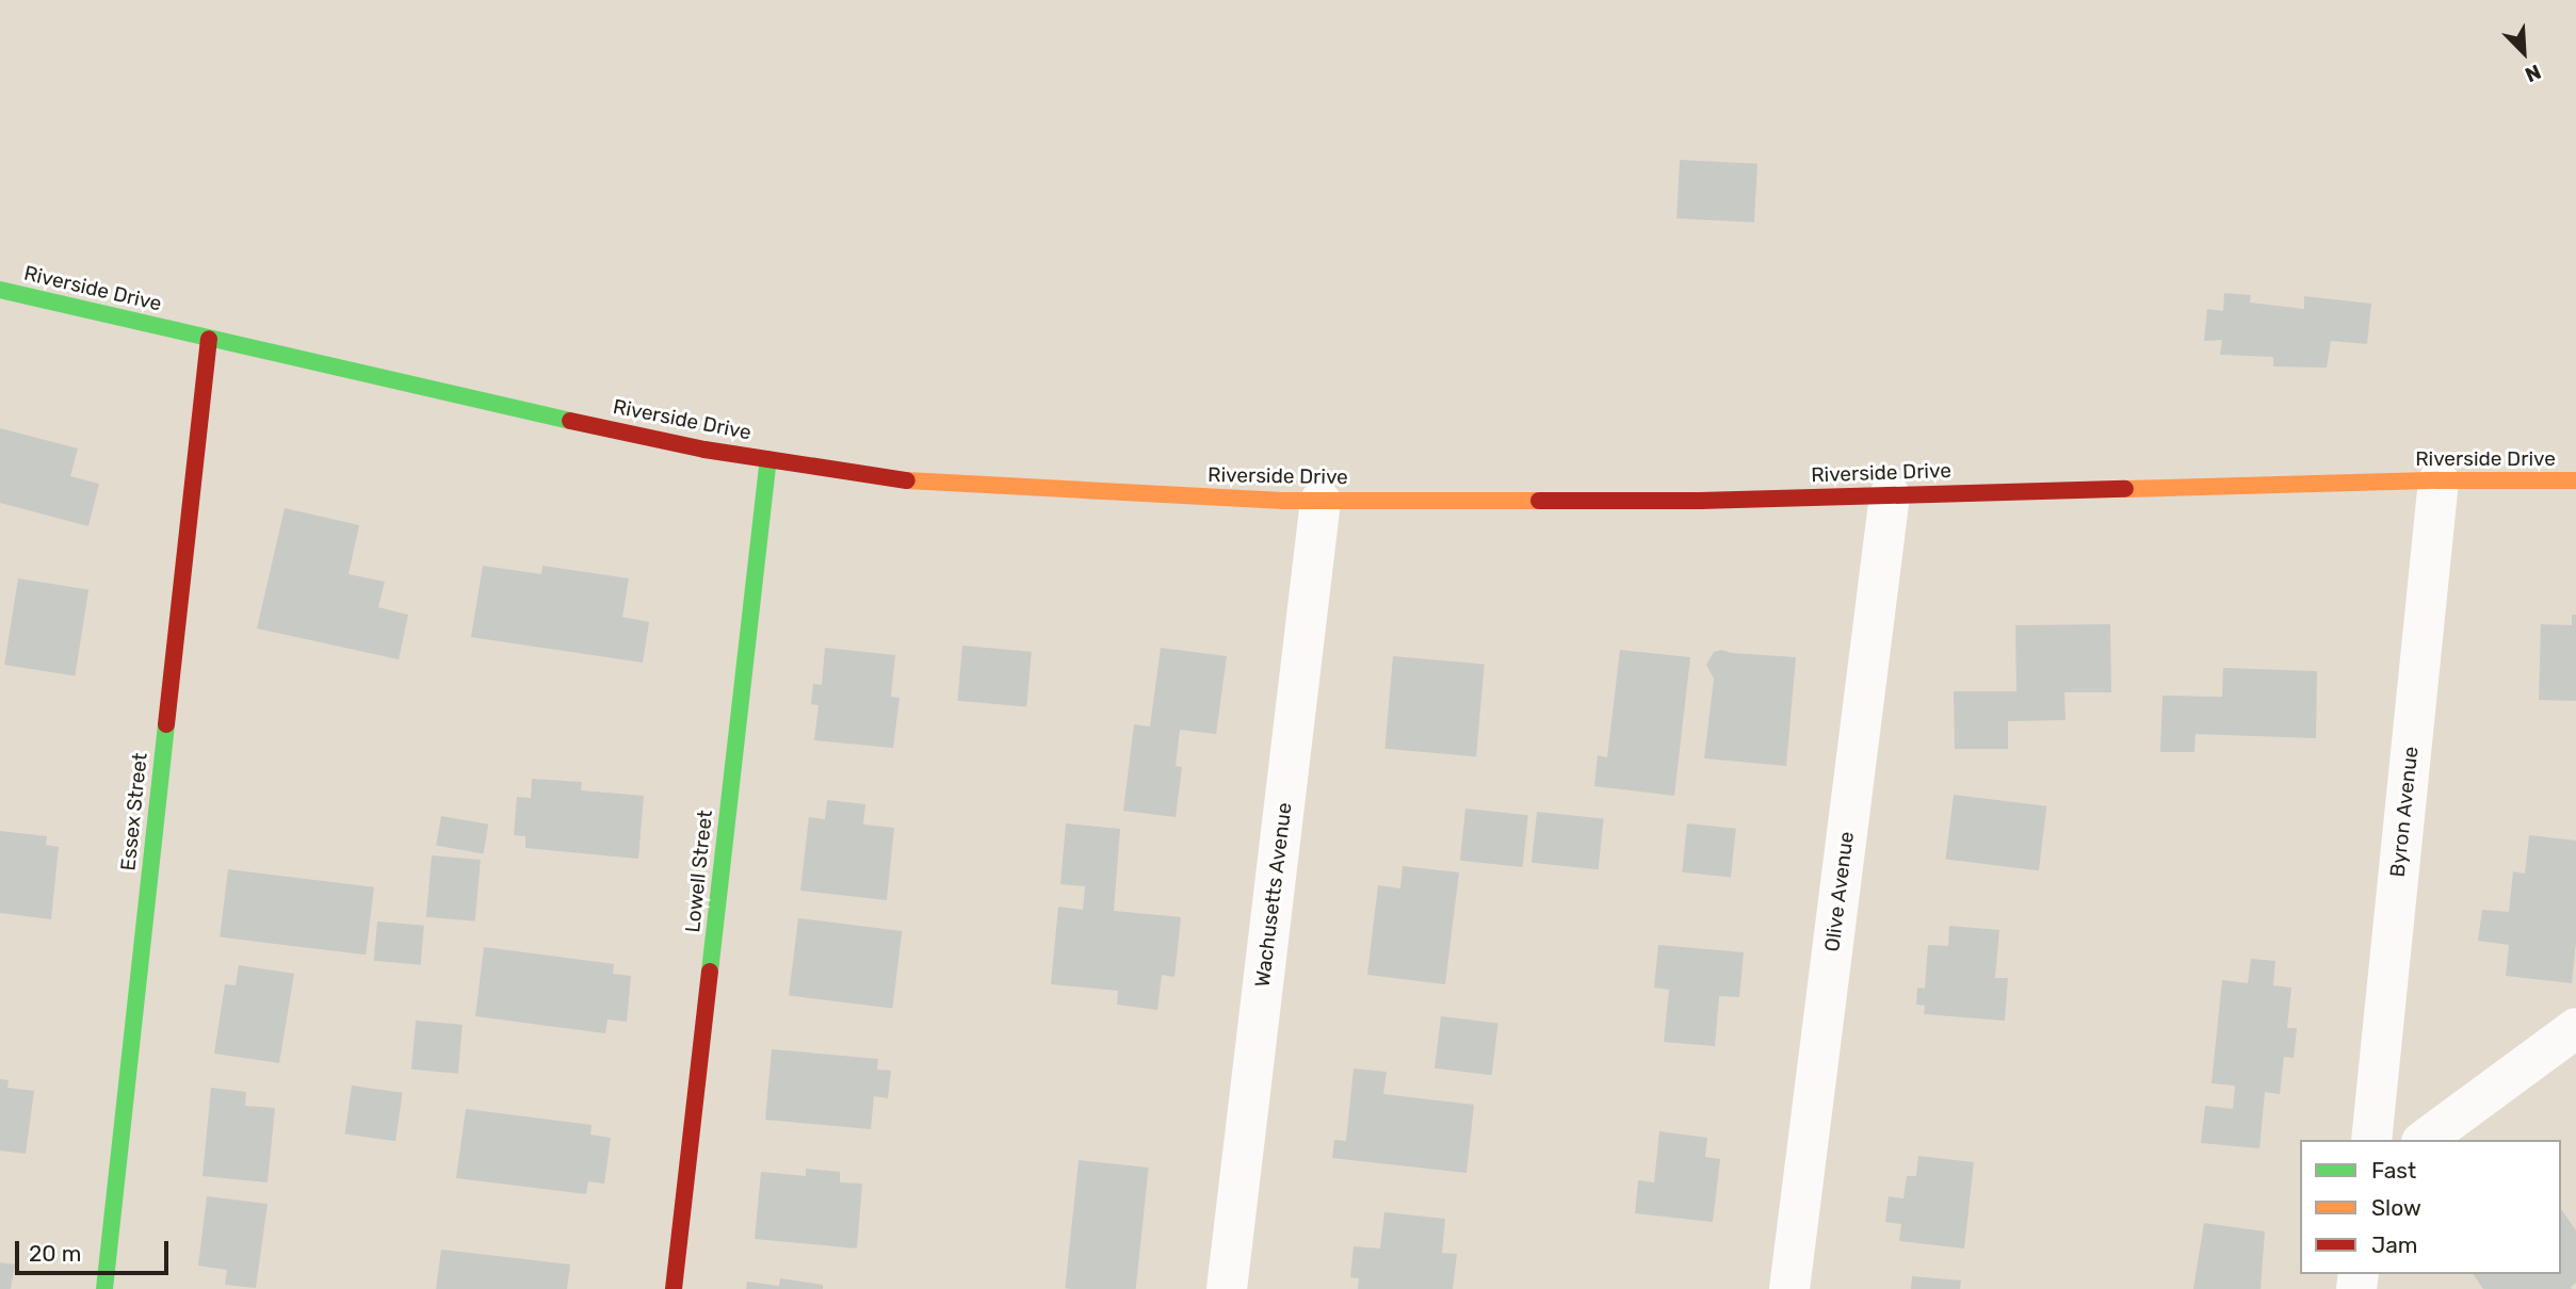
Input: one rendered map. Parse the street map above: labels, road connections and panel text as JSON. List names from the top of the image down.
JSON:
{
  "streets": {
    "main road": ["Riverside Drive", "Essex Street", "Lowell Street"],
    "street": ["Byron Avenue", "Olive Avenue", "Wachusetts Avenue"]
  },
  "crossings": [
    ["Riverside Drive", "Essex Street"],
    ["Riverside Drive", "Byron Avenue"],
    ["Riverside Drive", "Lowell Street"],
    ["Riverside Drive", "Olive Avenue"],
    ["Riverside Drive", "Wachusetts Avenue"]
  ],
  "legend": ["Fast", "Slow", "Jam"],
  "scale_bar": "20 m",
  "north": "bottom right"
}
